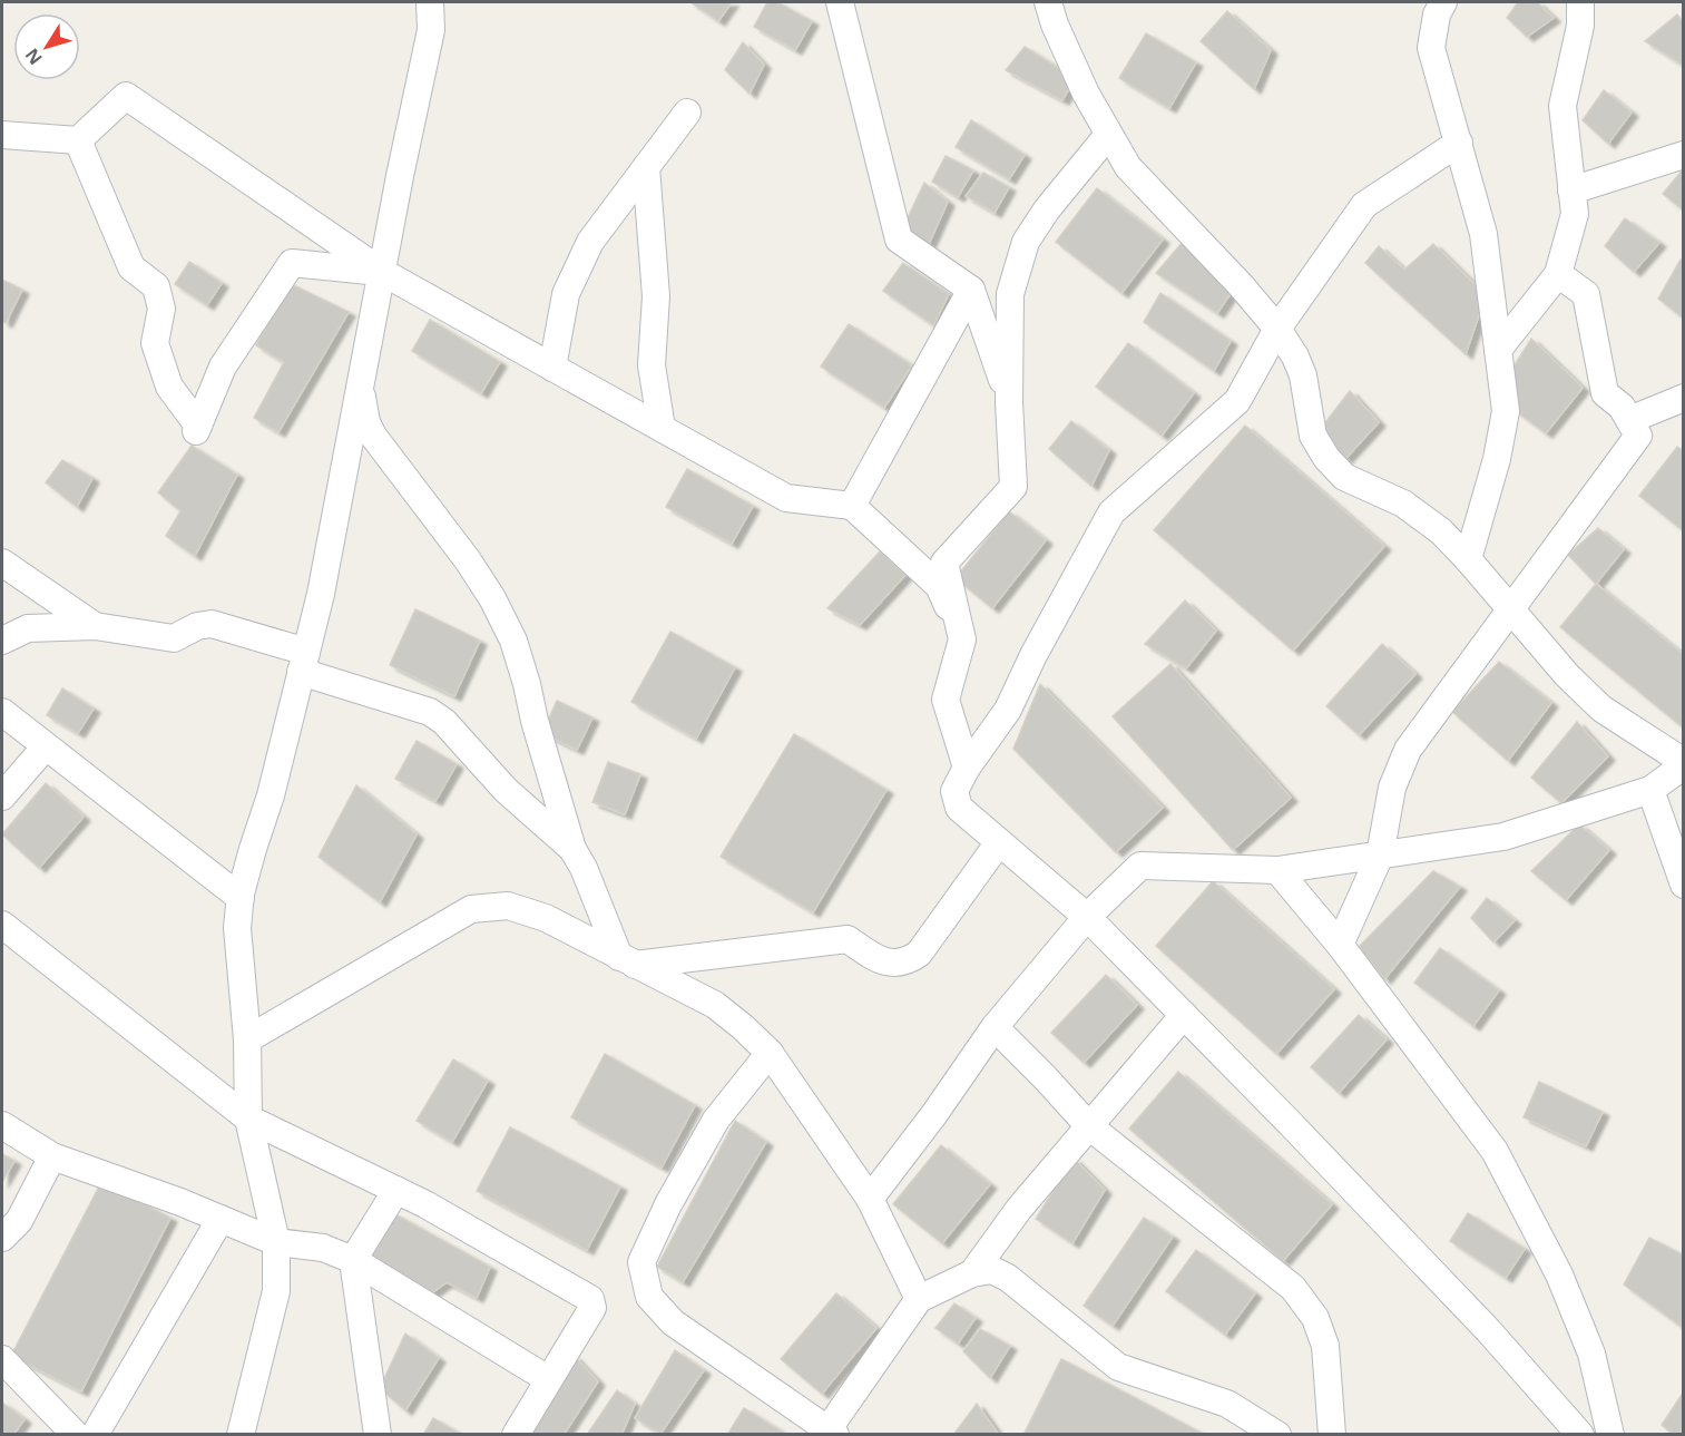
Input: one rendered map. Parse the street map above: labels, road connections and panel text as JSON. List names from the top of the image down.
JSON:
{
  "north": "bottom left"
}
